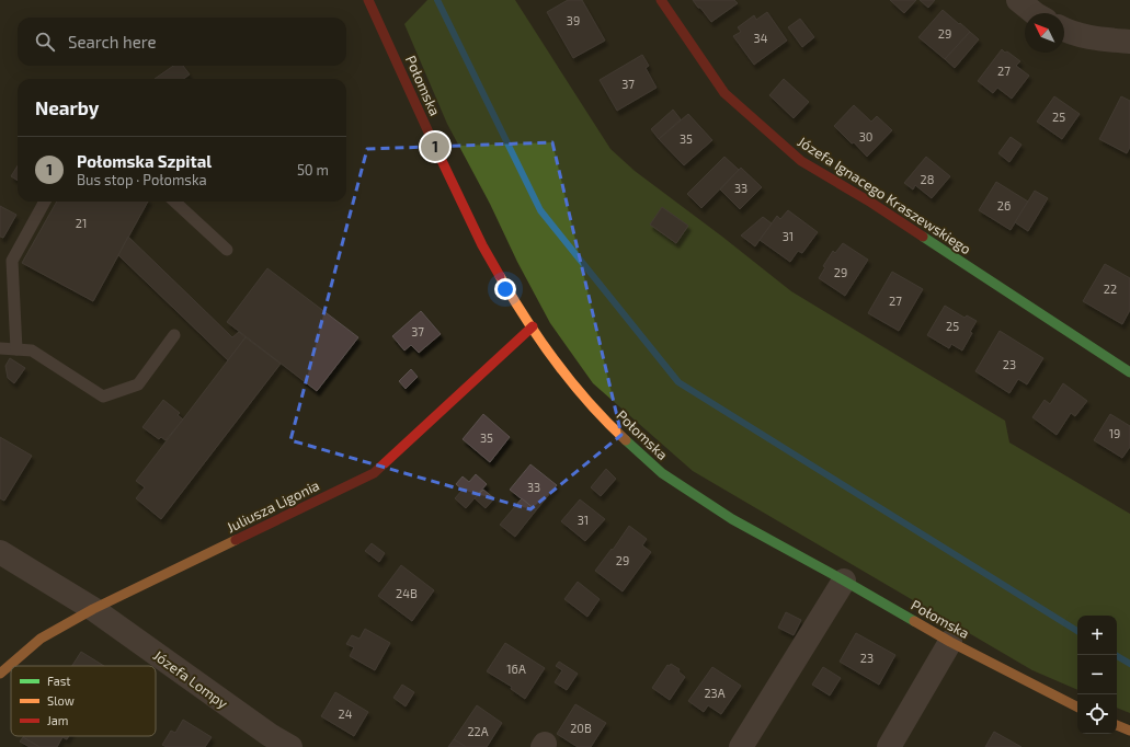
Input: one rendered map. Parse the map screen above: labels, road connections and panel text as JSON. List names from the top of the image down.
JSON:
{
  "streets": {
    "street": [
      "Połomska",
      "Józefa Ignacego Kraszewskiego",
      "Juliusza Ligonia",
      "Józefa Lompy"
    ]
  },
  "crossings": [
    ["Połomska", "Juliusza Ligonia"],
    ["Juliusza Ligonia", "Józefa Lompy"]
  ],
  "house_numbers": [
    "39",
    "29",
    "34",
    "27",
    "37",
    "25",
    "30",
    "35",
    "28",
    "33",
    "26",
    "21",
    "31",
    "29",
    "22",
    "27",
    "25",
    "37",
    "23",
    "19",
    "35",
    "33",
    "31",
    "29",
    "24B",
    "23",
    "16A",
    "23A",
    "24",
    "20B",
    "22A"
  ],
  "legend": ["Fast", "Slow", "Jam"],
  "north": "top left",
  "page": {
    "search": "Search here",
    "heading": "Nearby",
    "pins": "1",
    "list": [
      {
        "mark": "1",
        "name": "Połomska Szpital",
        "note": "Bus stop · Połomska",
        "value": "50 m"
      }
    ],
    "map_buttons": ["+", "−"]
  }
}
